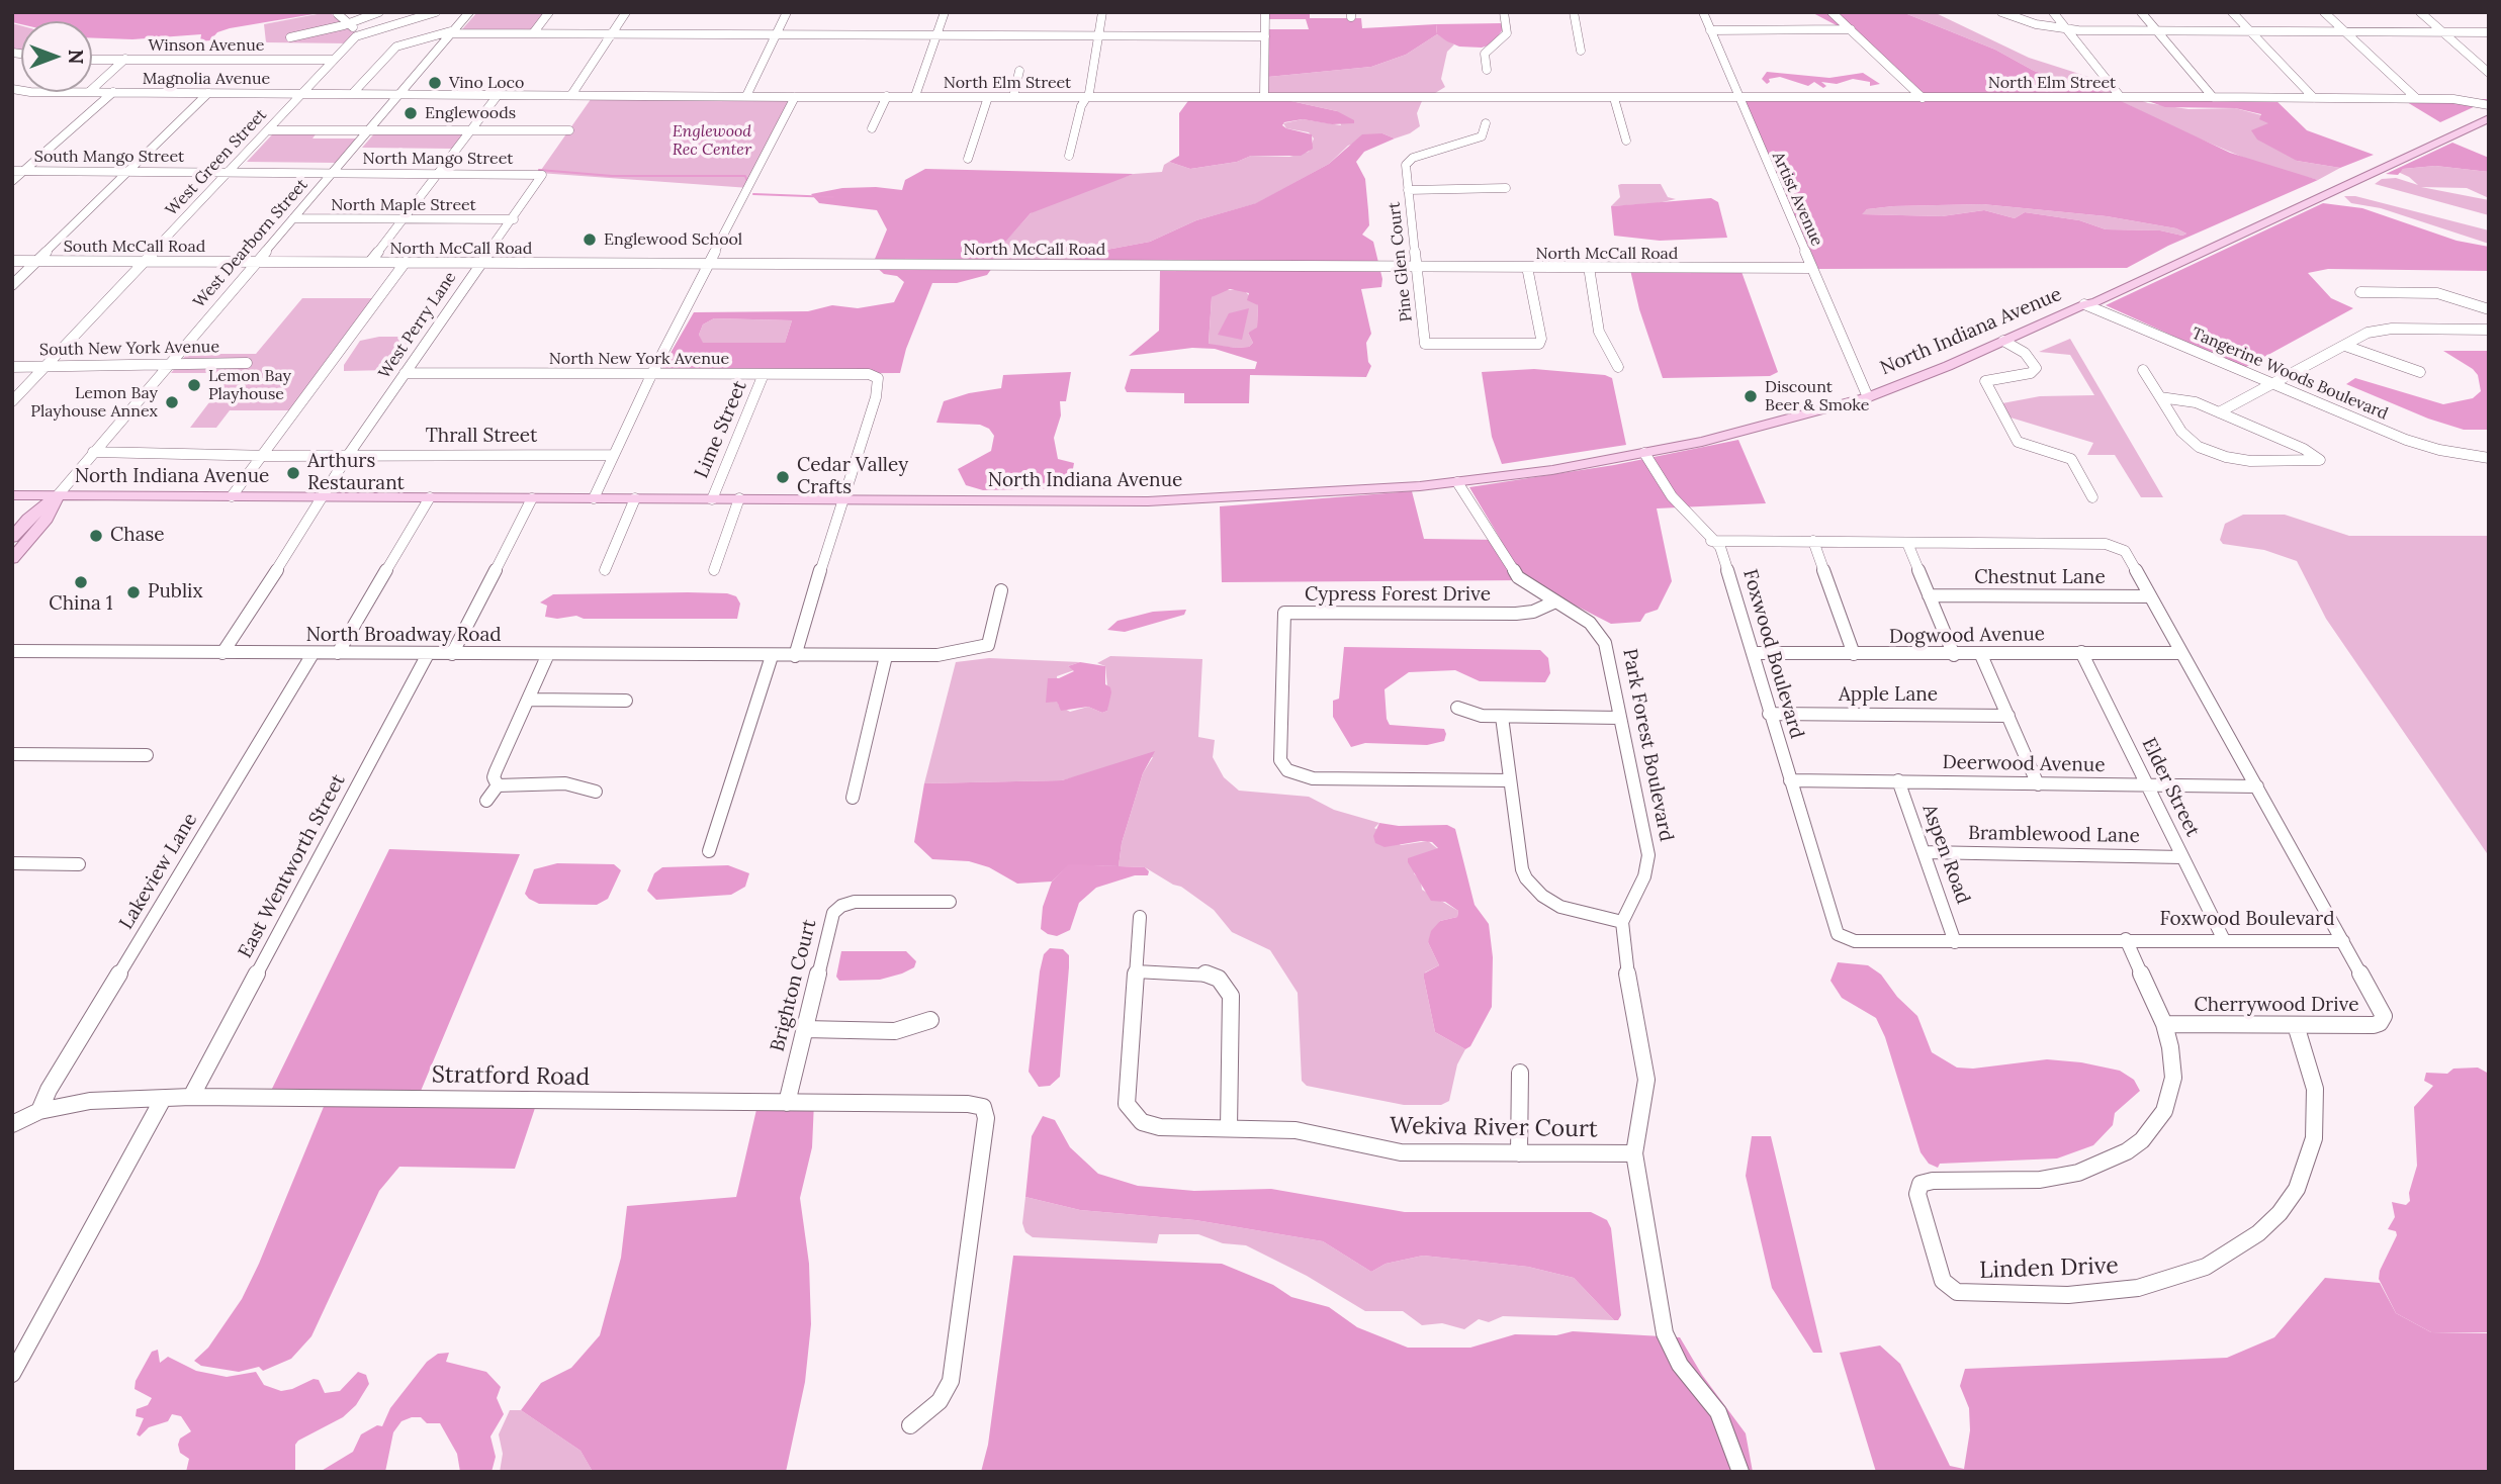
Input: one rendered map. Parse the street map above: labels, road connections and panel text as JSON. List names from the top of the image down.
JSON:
{
  "streets": {
    "main road": ["North Indiana Avenue"],
    "street": [
      "Winson Avenue",
      "Magnolia Avenue",
      "North Elm Street",
      "South Mango Street",
      "North Mango Street",
      "West Green Street",
      "Artist Avenue",
      "North Maple Street",
      "West Dearborn Street",
      "South McCall Road",
      "North McCall Road",
      "Pine Glen Court",
      "West Perry Lane",
      "South New York Avenue",
      "North New York Avenue",
      "Tangerine Woods Boulevard",
      "Lime Street",
      "Thrall Street",
      "Chestnut Lane",
      "Cypress Forest Drive",
      "North Broadway Road",
      "Dogwood Avenue",
      "Foxwood Boulevard",
      "Apple Lane",
      "Park Forest Boulevard",
      "Deerwood Avenue",
      "Elder Street",
      "Bramblewood Lane",
      "Aspen Road",
      "East Wentworth Street",
      "Lakeview Lane",
      "Brighton Court",
      "Cherrywood Drive",
      "Stratford Road",
      "Wekiva River Court",
      "Linden Drive"
    ]
  },
  "crossings": [
    ["Winson Avenue", "West Green Street"],
    ["Magnolia Avenue", "North Elm Street"],
    ["Magnolia Avenue", "West Green Street"],
    ["Magnolia Avenue", "West Dearborn Street"],
    ["North Elm Street", "Artist Avenue"],
    ["North Elm Street", "West Dearborn Street"],
    ["North Elm Street", "North Indiana Avenue"],
    ["South Mango Street", "North Mango Street"],
    ["South Mango Street", "West Green Street"],
    ["South Mango Street", "West Dearborn Street"],
    ["North Mango Street", "West Dearborn Street"],
    ["North Mango Street", "West Perry Lane"],
    ["West Green Street", "South McCall Road"],
    ["West Green Street", "South New York Avenue"],
    ["Artist Avenue", "North McCall Road"],
    ["Artist Avenue", "North Indiana Avenue"],
    ["North Maple Street", "West Dearborn Street"],
    ["North Maple Street", "West Perry Lane"],
    ["West Dearborn Street", "South McCall Road"],
    ["West Dearborn Street", "North McCall Road"],
    ["West Dearborn Street", "North Indiana Avenue"],
    ["West Dearborn Street", "South New York Avenue"],
    ["West Dearborn Street", "Thrall Street"],
    ["South McCall Road", "North McCall Road"],
    ["North McCall Road", "Pine Glen Court"],
    ["North McCall Road", "West Perry Lane"],
    ["West Perry Lane", "North Indiana Avenue"],
    ["West Perry Lane", "North New York Avenue"],
    ["West Perry Lane", "Thrall Street"],
    ["North Indiana Avenue", "North New York Avenue"],
    ["North Indiana Avenue", "Tangerine Woods Boulevard"],
    ["North Indiana Avenue", "Lime Street"],
    ["North Indiana Avenue", "Foxwood Boulevard"],
    ["North Indiana Avenue", "Park Forest Boulevard"],
    ["North New York Avenue", "Lime Street"],
    ["Chestnut Lane", "Foxwood Boulevard"],
    ["Cypress Forest Drive", "Park Forest Boulevard"],
    ["North Broadway Road", "East Wentworth Street"],
    ["North Broadway Road", "Lakeview Lane"],
    ["Dogwood Avenue", "Foxwood Boulevard"],
    ["Dogwood Avenue", "Elder Street"],
    ["Foxwood Boulevard", "Apple Lane"],
    ["Foxwood Boulevard", "Deerwood Avenue"],
    ["Foxwood Boulevard", "Elder Street"],
    ["Foxwood Boulevard", "Aspen Road"],
    ["Foxwood Boulevard", "Cherrywood Drive"],
    ["Foxwood Boulevard", "Linden Drive"],
    ["Deerwood Avenue", "Elder Street"],
    ["Deerwood Avenue", "Aspen Road"],
    ["Elder Street", "Bramblewood Lane"],
    ["Bramblewood Lane", "Aspen Road"],
    ["East Wentworth Street", "Stratford Road"],
    ["Lakeview Lane", "Stratford Road"],
    ["Brighton Court", "Stratford Road"],
    ["Cherrywood Drive", "Linden Drive"]
  ],
  "parks": ["Englewood Rec Center"],
  "places": [
    "Vino Loco",
    "Englewoods",
    "Englewood School",
    "Lemon Bay Playhouse",
    "Discount Beer & Smoke",
    "Lemon Bay Playhouse Annex",
    "Arthurs Restaurant",
    "Cedar Valley Crafts",
    "Chase",
    "China 1",
    "Publix"
  ],
  "north": "right"
}
